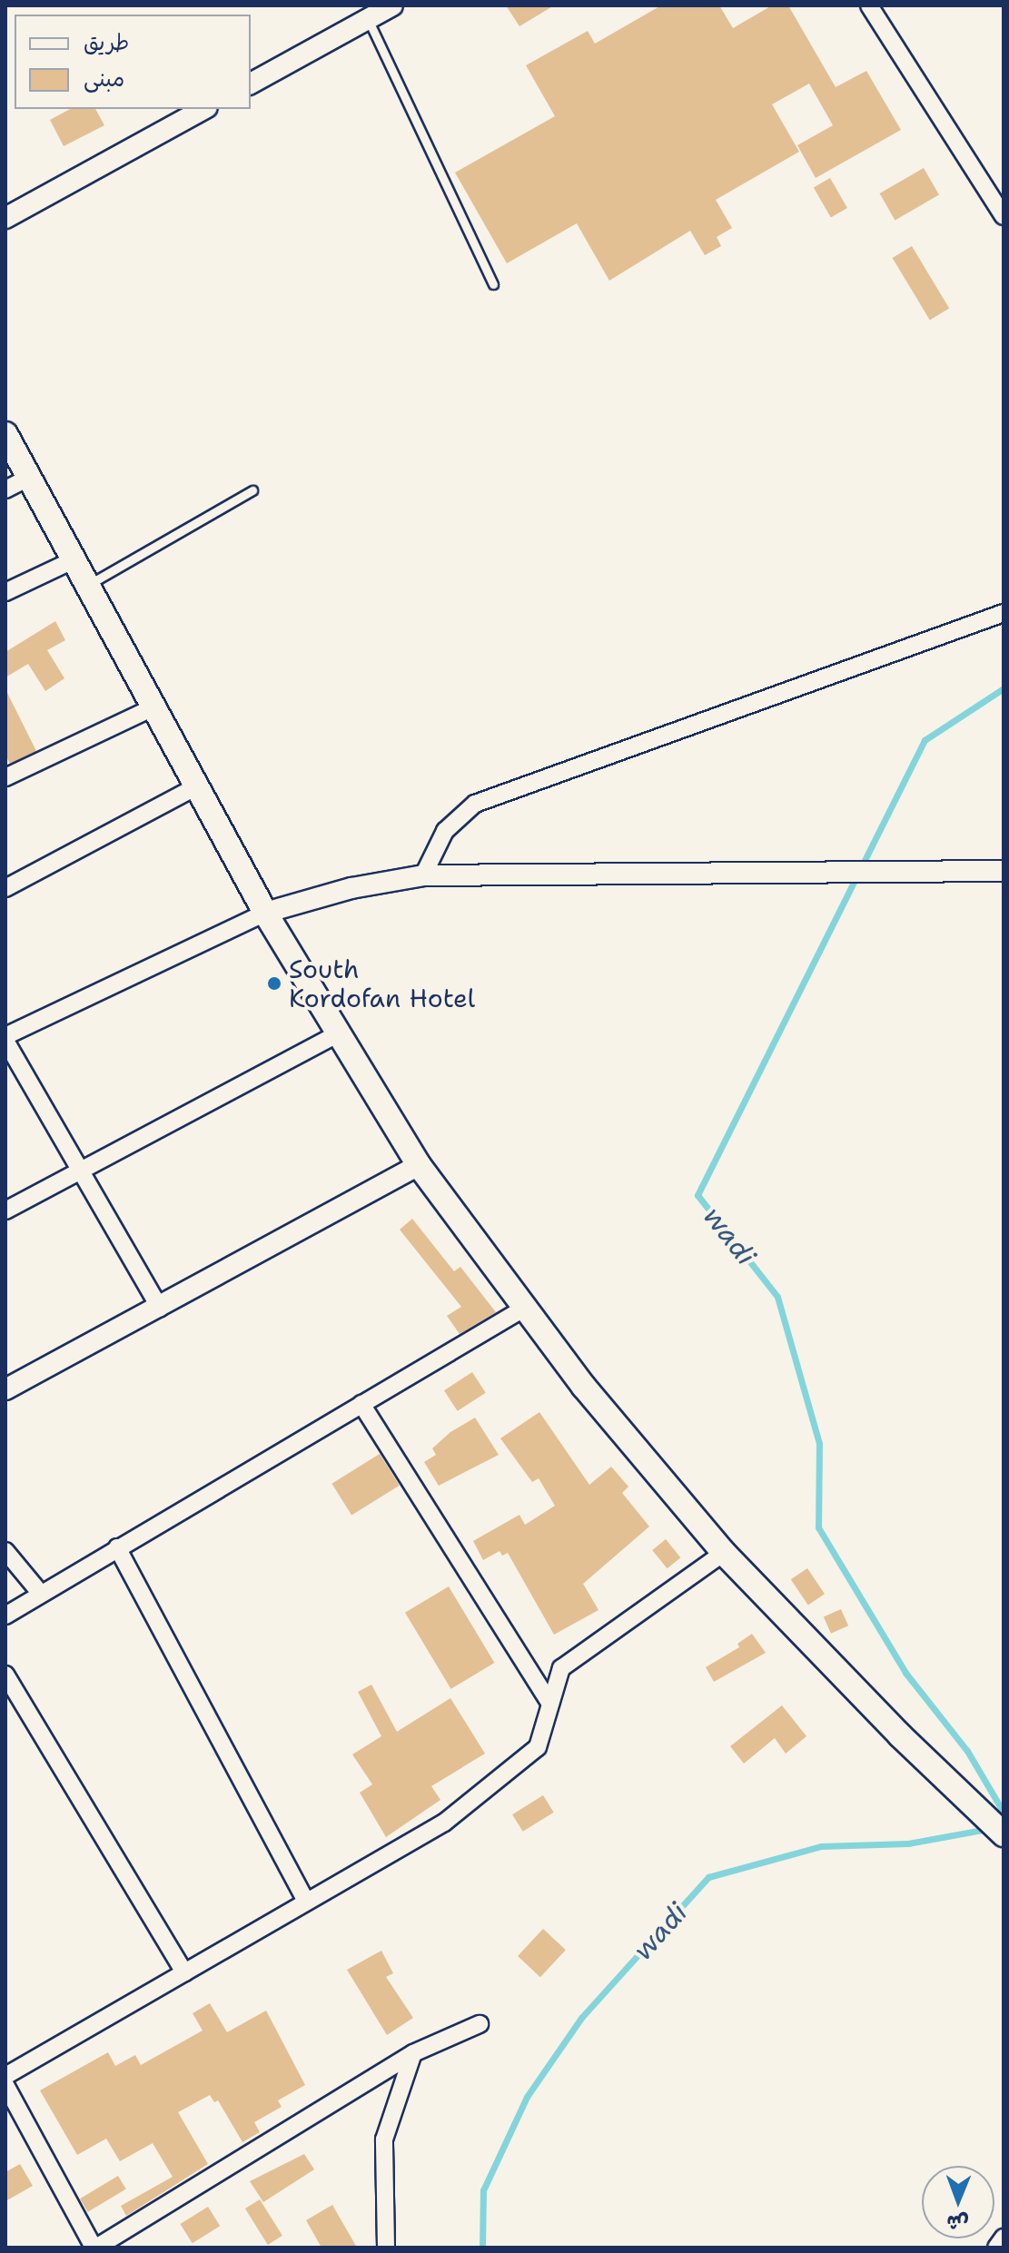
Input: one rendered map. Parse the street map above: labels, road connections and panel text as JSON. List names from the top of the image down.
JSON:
{
  "water": ["wadi"],
  "places": ["South Kordofan Hotel"],
  "legend": ["طريق", "مبنى"],
  "north": "bottom"
}
